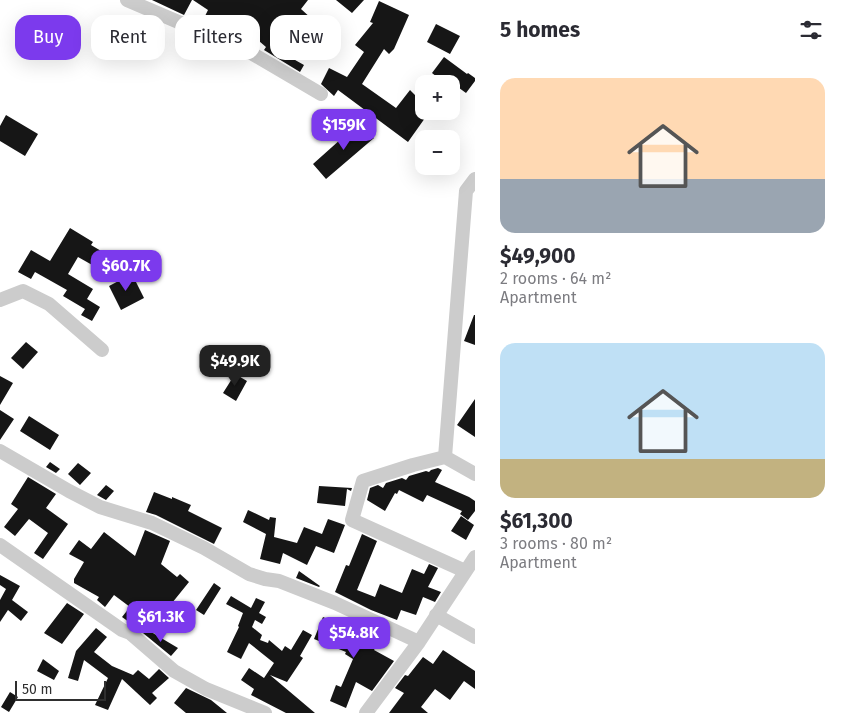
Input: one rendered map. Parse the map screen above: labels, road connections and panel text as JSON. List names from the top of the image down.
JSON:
{
  "scale_bar": "50 m",
  "page": {
    "heading": "5 homes",
    "chip": [
      "Buy",
      "Rent",
      "Filters",
      "New"
    ],
    "list": [
      {
        "name": "$49,900",
        "note": "2 rooms · 64 m² · Apartment"
      },
      {
        "name": "$61,300",
        "note": "3 rooms · 80 m² · Apartment"
      }
    ],
    "map_buttons": ["+", "−"],
    "price": [
      "$159K",
      "$60.7K",
      "$49.9K",
      "$61.3K",
      "$54.8K"
    ],
    "scale": "50 m"
  }
}
